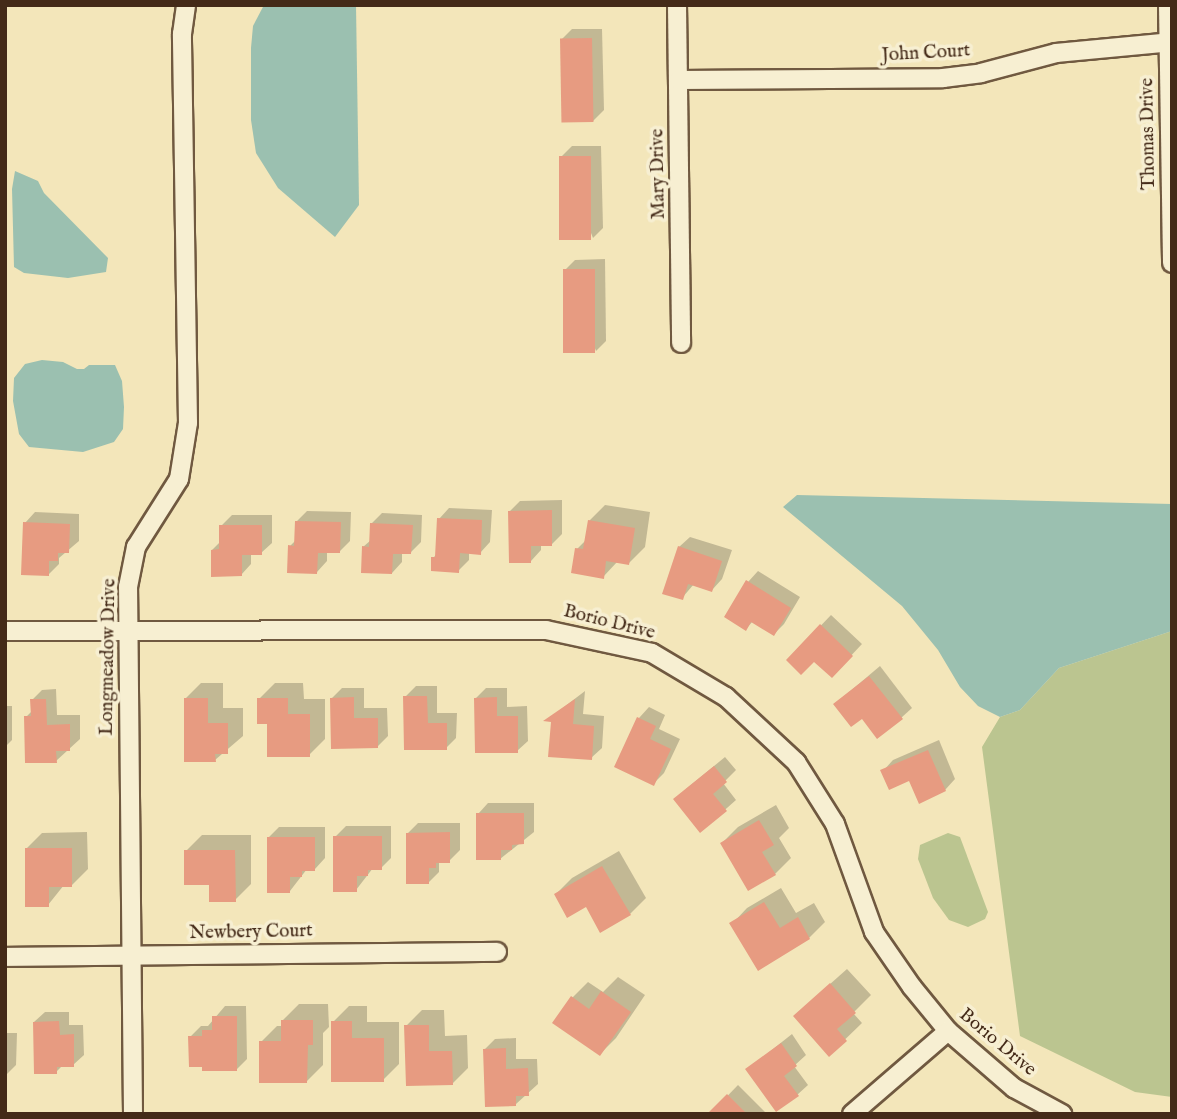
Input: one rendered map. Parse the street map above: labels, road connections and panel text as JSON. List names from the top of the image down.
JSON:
{
  "streets": {
    "street": [
      "John Court",
      "Thomas Drive",
      "Mary Drive",
      "Borio Drive",
      "Longmeadow Drive",
      "Newbery Court"
    ]
  },
  "crossings": [
    ["John Court", "Thomas Drive"],
    ["John Court", "Mary Drive"],
    ["Borio Drive", "Longmeadow Drive"],
    ["Longmeadow Drive", "Newbery Court"]
  ]
}
